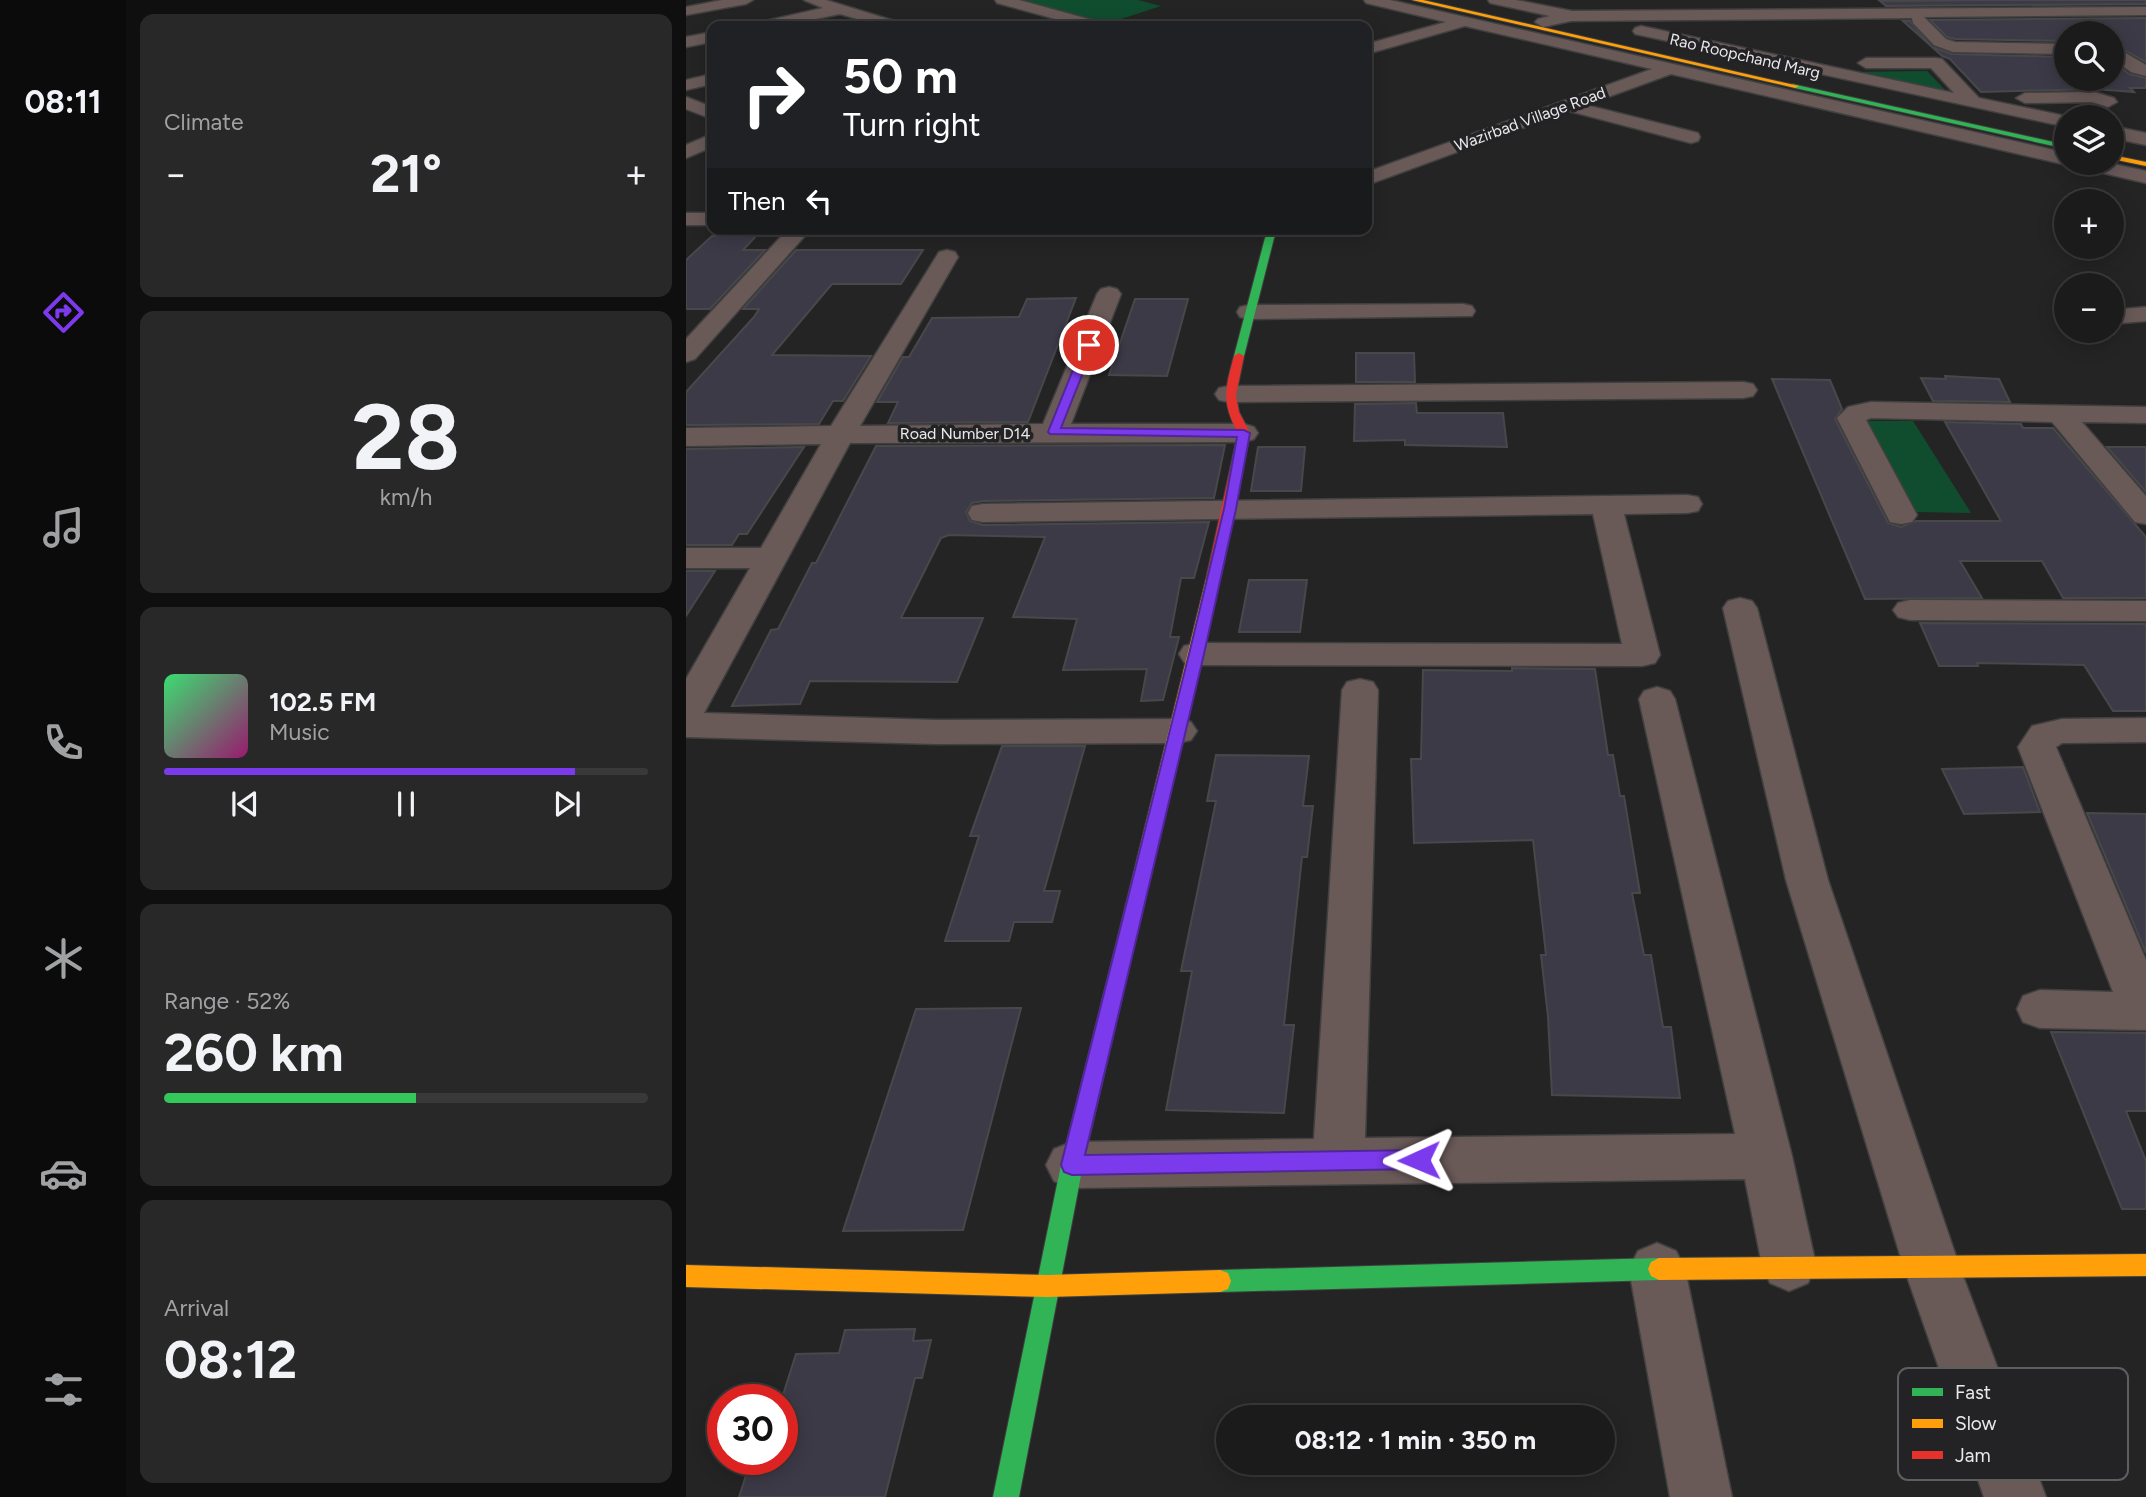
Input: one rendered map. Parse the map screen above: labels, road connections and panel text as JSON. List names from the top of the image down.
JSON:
{
  "streets": {
    "main road": ["Rao Roopchand Marg"],
    "street": ["Wazirbad Village Road", "Road Number D14"]
  },
  "crossings": [
    ["Rao Roopchand Marg", "Wazirbad Village Road"]
  ],
  "legend": ["Fast", "Slow", "Jam"],
  "page": {
    "tabs": "08:11",
    "tile": [
      "Climate",
      ["28", "km/h"],
      ["Range · 52%", "260 km"],
      ["Arrival", "08:12"]
    ],
    "map_buttons": ["+", "−"],
    "turn": ["50 m", "Turn right"],
    "heat": ["−", "21°", "+"],
    "then": "Then",
    "song": ["102.5 FM", "Music"],
    "limit": "30",
    "trip": "08:12 · 1 min · 350 m"
  }
}
